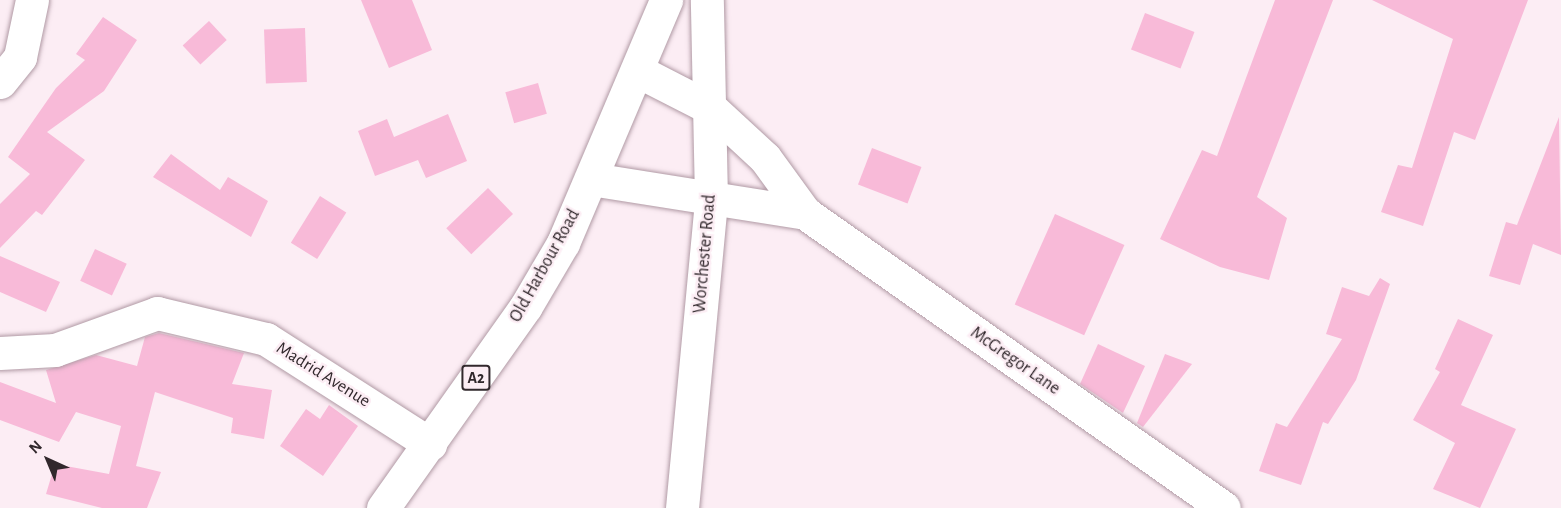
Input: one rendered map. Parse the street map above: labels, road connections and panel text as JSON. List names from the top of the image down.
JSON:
{
  "streets": {
    "street": [
      "Worchester Road",
      "Old Harbour Road",
      "McGregor Lane",
      "Madrid Avenue",
      "A2"
    ]
  },
  "crossings": [
    ["Worchester Road", "McGregor Lane"],
    ["Old Harbour Road", "McGregor Lane"],
    ["Old Harbour Road", "Madrid Avenue"]
  ],
  "north": "top left"
}
